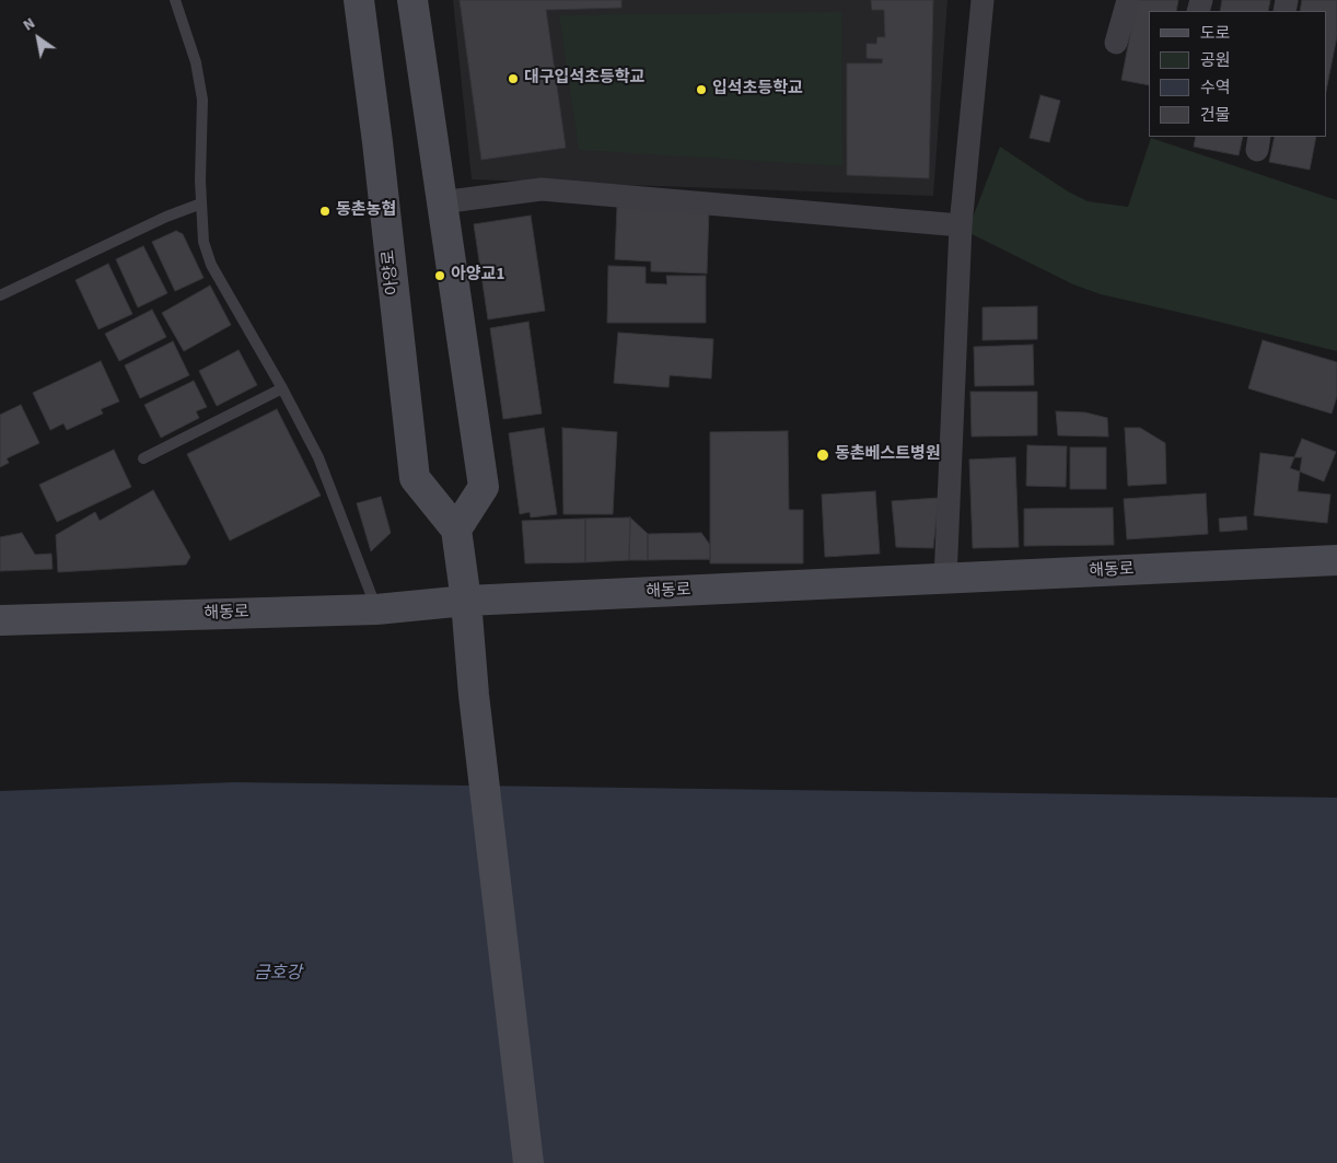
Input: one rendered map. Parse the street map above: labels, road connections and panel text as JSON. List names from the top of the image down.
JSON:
{
  "streets": {
    "main road": ["아양로", "해동로"]
  },
  "water": ["금호강"],
  "places": [
    "대구입석초등학교",
    "입석초등학교",
    "동촌농협",
    "아양교1",
    "동촌베스트병원"
  ],
  "legend": [
    "도로",
    "공원",
    "수역",
    "건물"
  ],
  "north": "top left"
}
